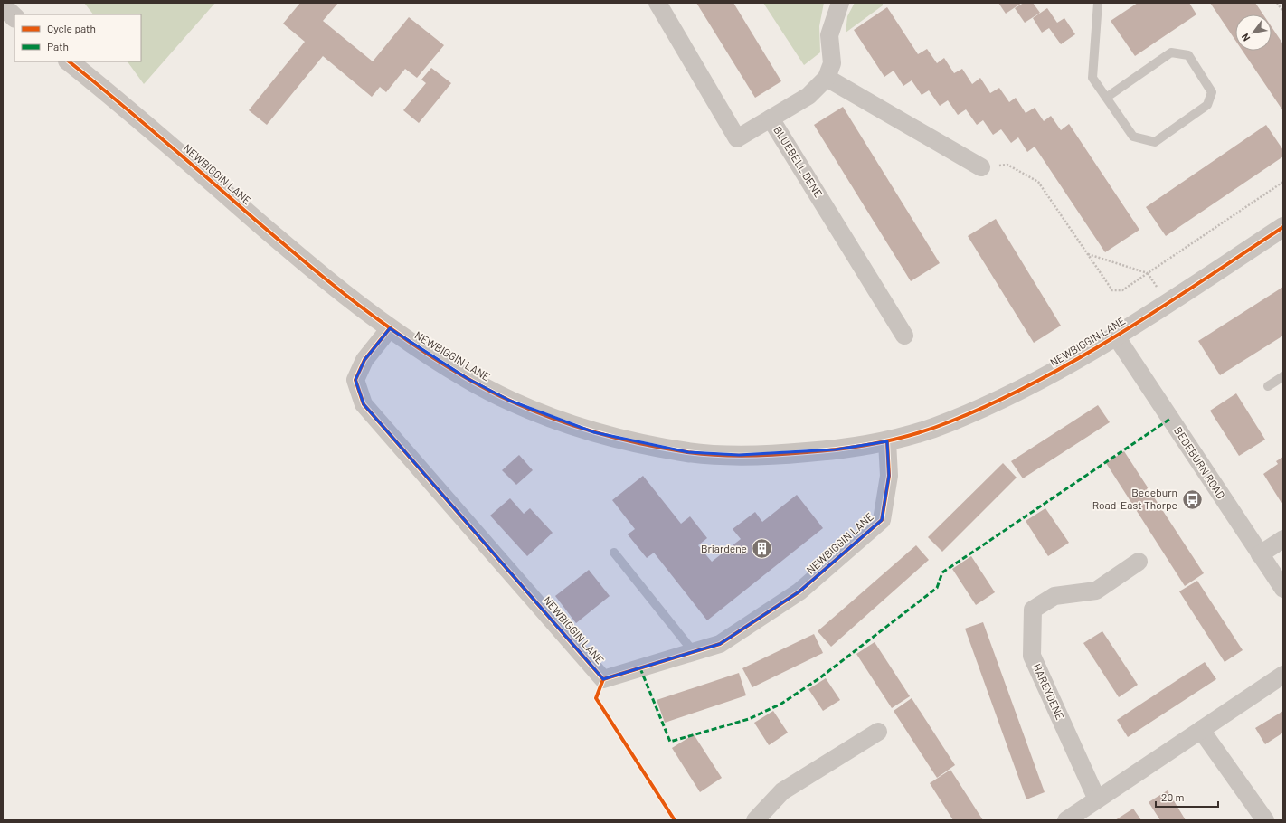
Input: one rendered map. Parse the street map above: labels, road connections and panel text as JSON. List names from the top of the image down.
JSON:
{
  "streets": {
    "street": [
      "BLUEBELL DENE",
      "NEWBIGGIN LANE",
      "BEDEBURN ROAD",
      "HAREYDENE"
    ]
  },
  "crossings": [
    ["NEWBIGGIN LANE", "BEDEBURN ROAD"]
  ],
  "places": {
    "bus stop": ["Bedeburn Road-East Thorpe"],
    "building": ["Briardene"]
  },
  "legend": ["Cycle path", "Path"],
  "scale_bar": "20 m",
  "north": "bottom left"
}
